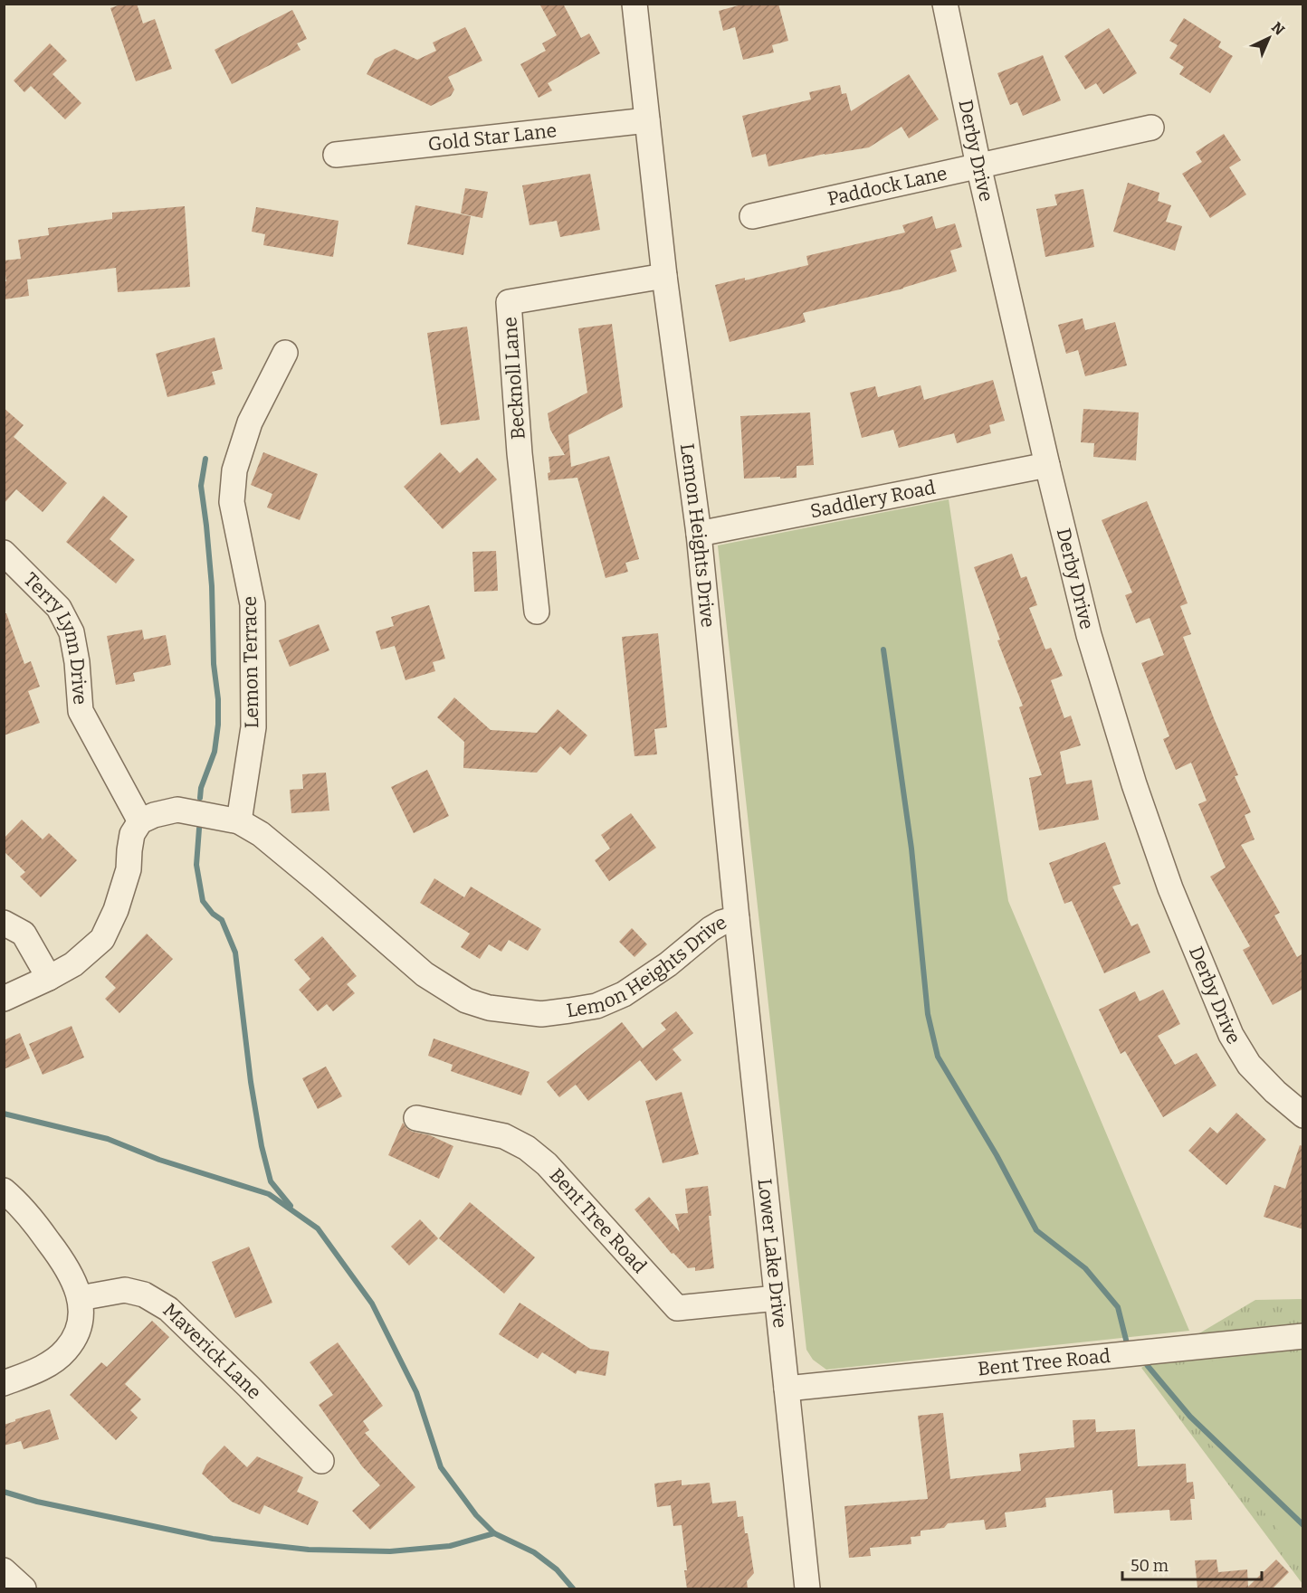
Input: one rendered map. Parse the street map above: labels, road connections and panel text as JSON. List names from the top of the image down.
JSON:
{
  "streets": {
    "street": [
      "Gold Star Lane",
      "Derby Drive",
      "Paddock Lane",
      "Becknoll Lane",
      "Saddlery Road",
      "Lemon Heights Drive",
      "Terry Lynn Drive",
      "Lemon Terrace",
      "Bent Tree Road",
      "Lower Lake Drive",
      "Maverick Lane"
    ]
  },
  "crossings": [
    ["Gold Star Lane", "Lemon Heights Drive"],
    ["Derby Drive", "Paddock Lane"],
    ["Derby Drive", "Saddlery Road"],
    ["Becknoll Lane", "Lemon Heights Drive"],
    ["Saddlery Road", "Lemon Heights Drive"],
    ["Lemon Heights Drive", "Terry Lynn Drive"],
    ["Lemon Heights Drive", "Lemon Terrace"],
    ["Lemon Heights Drive", "Lower Lake Drive"],
    ["Bent Tree Road", "Lower Lake Drive"]
  ],
  "scale_bar": "50 m",
  "north": "top right"
}
